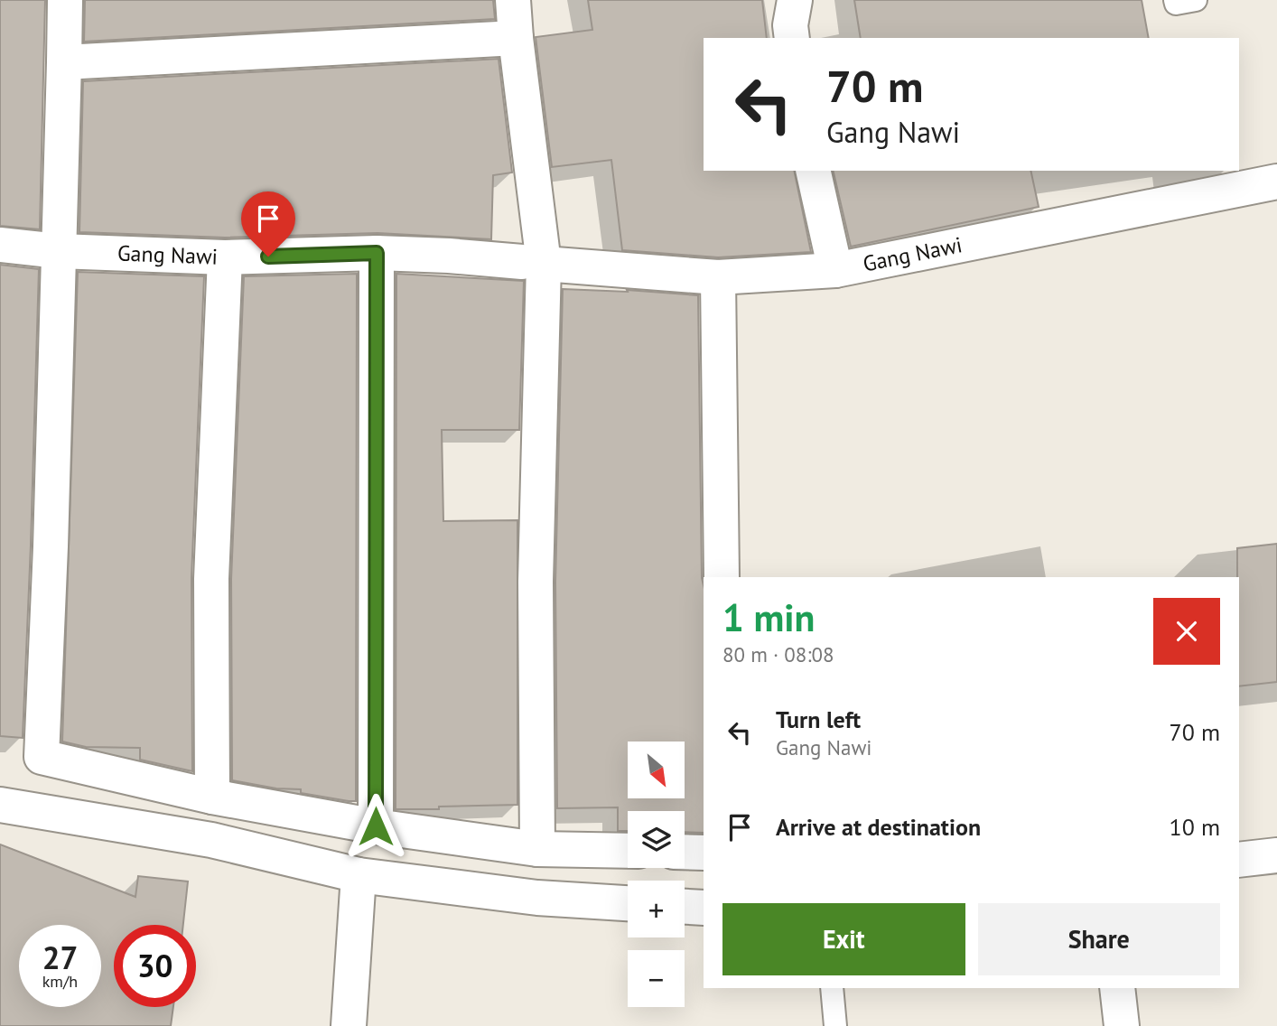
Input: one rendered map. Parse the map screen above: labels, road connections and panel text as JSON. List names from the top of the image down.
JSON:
{
  "streets": {
    "street": ["Gang Nawi"]
  },
  "north": "bottom right",
  "page": {
    "turn": ["70 m", "Gang Nawi"],
    "heading": ["1 min", "80 m · 08:08"],
    "list": [
      {
        "name": "Turn left",
        "note": "Gang Nawi",
        "value": "70 m"
      },
      {
        "name": "Arrive at destination",
        "value": "10 m"
      }
    ],
    "map_buttons": ["+", "−"],
    "buttons": ["Exit", "Share"],
    "speed": "27 km/h",
    "limit": "30"
  }
}
